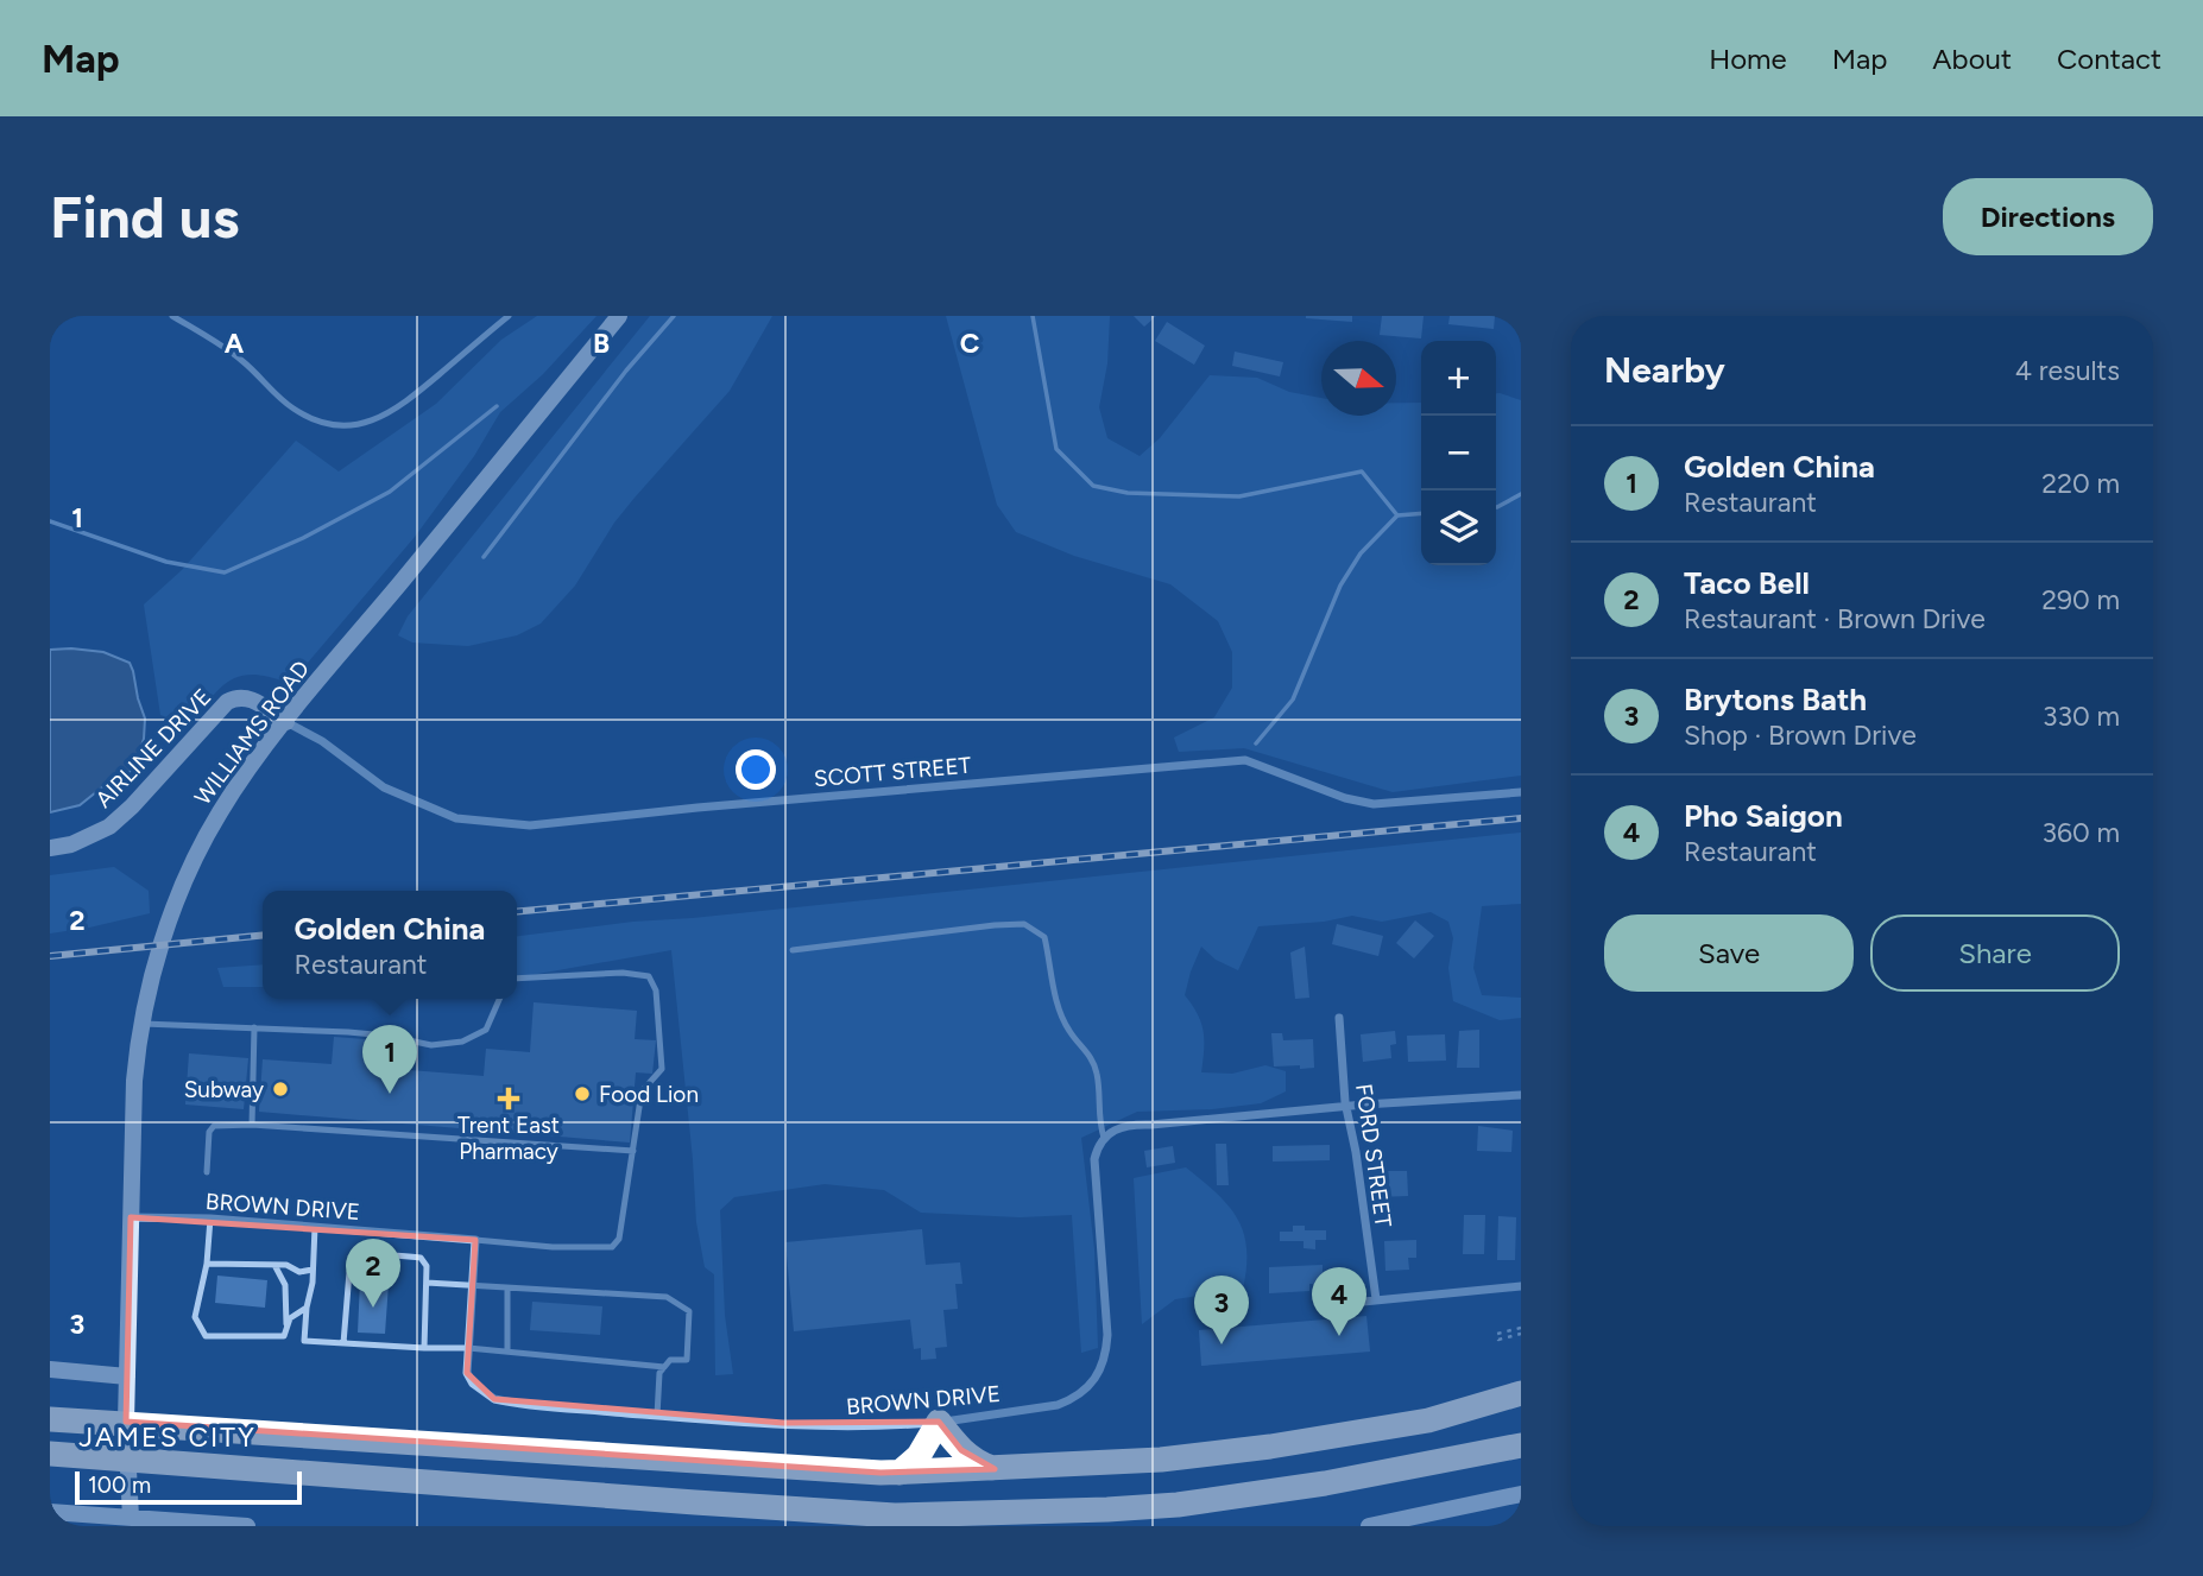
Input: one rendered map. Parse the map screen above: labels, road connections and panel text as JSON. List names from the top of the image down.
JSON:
{
  "streets": {
    "street": [
      "WILLIAMS ROAD",
      "AIRLINE DRIVE",
      "SCOTT STREET",
      "FORD STREET",
      "BROWN DRIVE"
    ]
  },
  "crossings": [
    ["WILLIAMS ROAD", "AIRLINE DRIVE"],
    ["WILLIAMS ROAD", "SCOTT STREET"],
    ["WILLIAMS ROAD", "BROWN DRIVE"],
    ["AIRLINE DRIVE", "SCOTT STREET"]
  ],
  "districts": ["JAMES CITY"],
  "places": {
    "other": ["Subway", "Food Lion"],
    "health": ["Trent East Pharmacy"]
  },
  "scale_bar": "100 m",
  "north": "right",
  "page": {
    "header": "Map",
    "nav": [
      "Home",
      "Map",
      "About",
      "Contact"
    ],
    "buttons": [
      "Directions",
      ["Save", "Share"]
    ],
    "title": "Find us",
    "heading": ["Nearby", "4 results"],
    "map_buttons": ["+", "−"],
    "list": [
      {
        "mark": "1",
        "name": "Golden China",
        "note": "Restaurant",
        "value": "220 m"
      },
      {
        "mark": "2",
        "name": "Taco Bell",
        "note": "Restaurant · Brown Drive",
        "value": "290 m"
      },
      {
        "mark": "3",
        "name": "Brytons Bath",
        "note": "Shop · Brown Drive",
        "value": "330 m"
      },
      {
        "mark": "4",
        "name": "Pho Saigon",
        "note": "Restaurant",
        "value": "360 m"
      }
    ],
    "popup": ["Golden China", "Restaurant"],
    "pins": [
      "1",
      "2",
      "4",
      "3"
    ],
    "scale": "100 m"
  },
  "grid": {
    "columns": ["A", "B", "C"],
    "rows": ["1", "2", "3"]
  }
}
